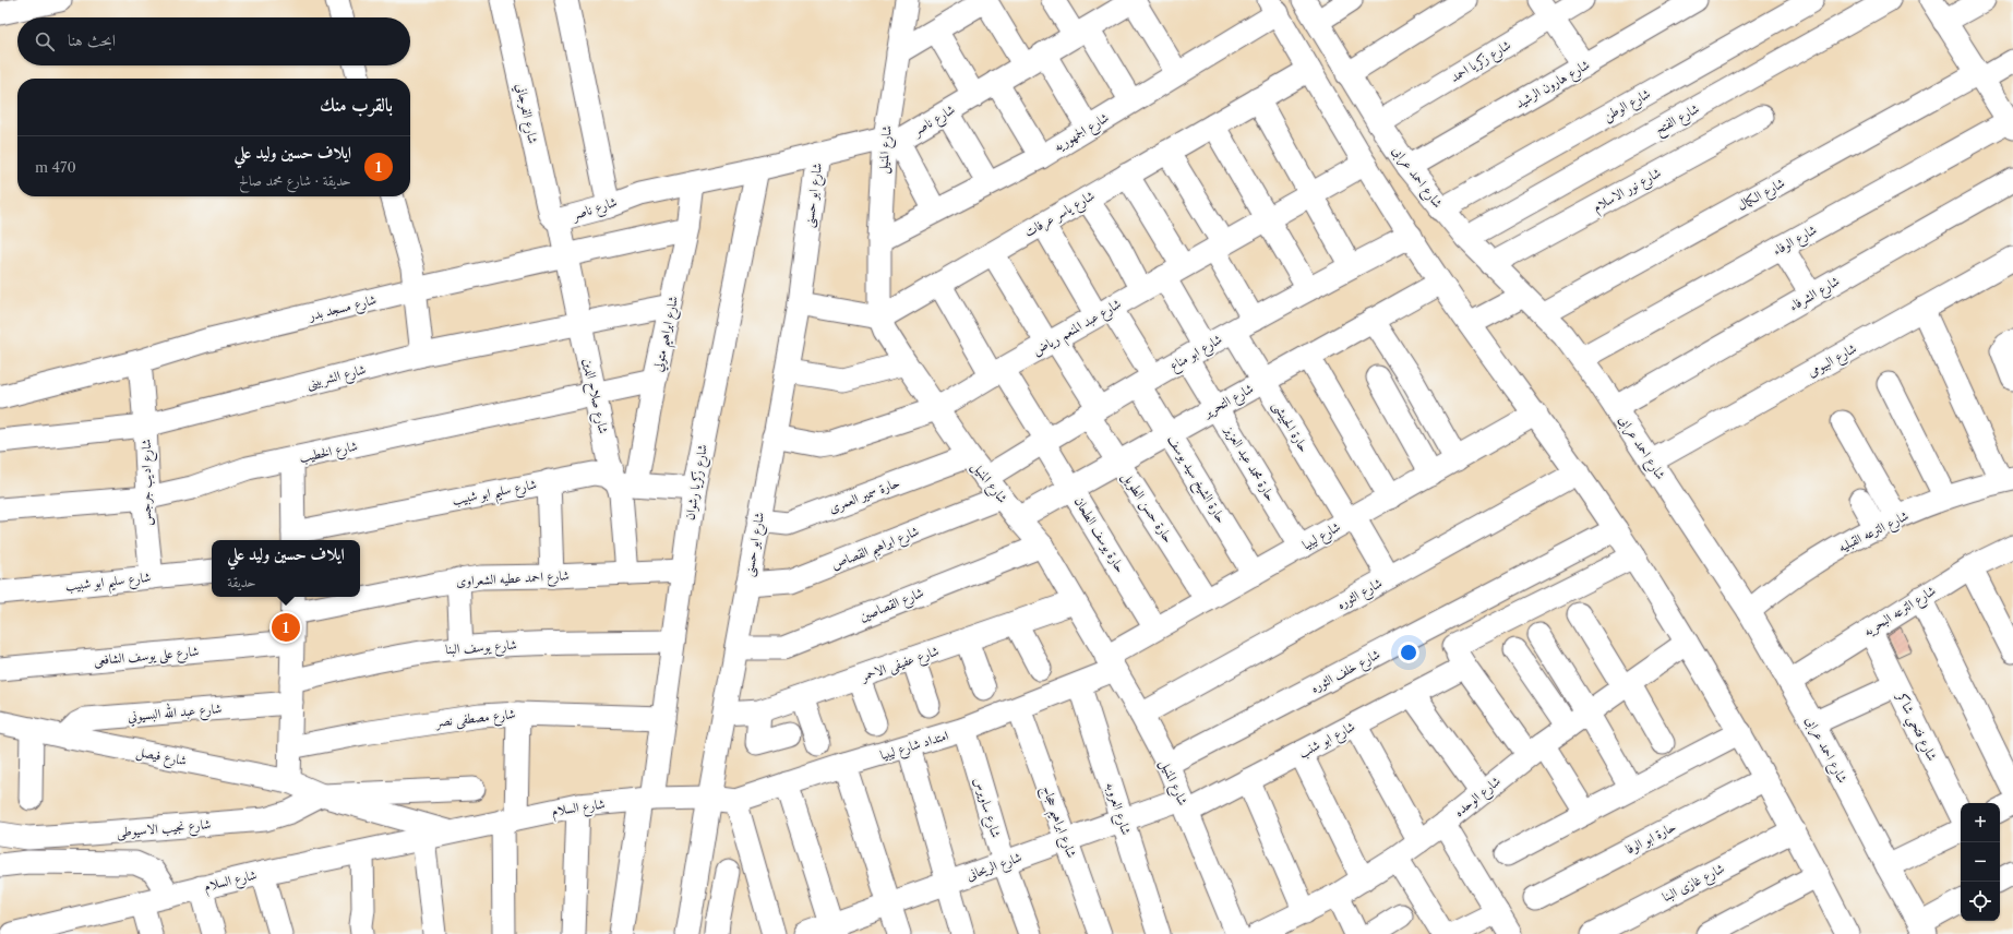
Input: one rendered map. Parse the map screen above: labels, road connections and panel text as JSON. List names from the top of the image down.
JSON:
{
  "streets": {
    "street": [
      "شارع زكريا احمد",
      "شارع هارون الرشيد",
      "شارع الوطن",
      "شارع الفرجاني",
      "شارع الفتح",
      "شارع ناصر",
      "شارع الجمهوريه",
      "شارع المنيل",
      "شارع احمد عرابى",
      "شارع نور الاسلام",
      "شارع الكمال",
      "شارع ابو حسنى",
      "شارع ياسر عرفات",
      "شارع الوفاء",
      "شارع الشرفاء",
      "شارع مسجد بدر",
      "شارع عبد المنعم رياض",
      "شارع ابراهيم متولي",
      "شارع ابو مناع",
      "شارع البيومى",
      "شارع الشربينى",
      "شارع صلاح الدين",
      "شارع التحرير",
      "حارة الحبيشى",
      "شارع الخطيب",
      "حارة محمد عبد العزيز",
      "حارة الشيخ سيد يوسف",
      "شارع اديب جرجس",
      "شارع زكريا رشوان",
      "شارع سليم ابو شبيب",
      "حارة سمير العمرى",
      "حارة حسن الطويل",
      "شارع الترعه القبليه",
      "حارة يوسف الطحان",
      "شارع ليبيا",
      "شارع ابراهيم القصاص",
      "شارع احمد عطيه الشعراوى",
      "شارع الثوره",
      "شارع القصاصين",
      "شارع الترعه البحريه",
      "شارع يوسف البنا",
      "شارع على يوسف الشافعى",
      "شارع عفيفى الاحمر",
      "شارع خلف الثوره",
      "شارع عبد الله البسيوني",
      "شارع مصطفى نصر",
      "شارع فتحي شاكر",
      "شارع ابو شنب",
      "امتداد شارع ليبيا",
      "شارع فيصل",
      "شارع الوحده",
      "شارع السلام",
      "شارع ساويرس",
      "شارع العروبه",
      "شارع ابراهيم حجاج",
      "شارع نجيب الاسيوطى",
      "حارة ابو الوفا",
      "شارع الريحانى",
      "شارع غازى البنا"
    ]
  },
  "crossings": [
    ["شارع زكريا احمد", "شارع احمد عرابى"],
    ["شارع هارون الرشيد", "شارع احمد عرابى"],
    ["شارع الوطن", "شارع احمد عرابى"],
    ["شارع الفرجاني", "شارع ناصر"],
    ["شارع الفرجاني", "شارع صلاح الدين"],
    ["شارع الفتح", "شارع احمد عرابى"],
    ["شارع ناصر", "شارع المنيل"],
    ["شارع ناصر", "شارع ابو حسنى"],
    ["شارع ناصر", "شارع ابراهيم متولي"],
    ["شارع ناصر", "شارع صلاح الدين"],
    ["شارع ناصر", "شارع زكريا رشوان"],
    ["شارع الجمهوريه", "شارع المنيل"],
    ["شارع المنيل", "شارع ياسر عرفات"],
    ["شارع المنيل", "شارع عبد المنعم رياض"],
    ["شارع المنيل", "شارع ابو مناع"],
    ["شارع المنيل", "شارع التحرير"],
    ["شارع المنيل", "حارة سمير العمرى"],
    ["شارع المنيل", "شارع ليبيا"],
    ["شارع المنيل", "شارع ابراهيم القصاص"],
    ["شارع المنيل", "شارع الثوره"],
    ["شارع المنيل", "شارع القصاصين"],
    ["شارع المنيل", "شارع عفيفى الاحمر"],
    ["شارع المنيل", "شارع خلف الثوره"],
    ["شارع المنيل", "شارع ابو شنب"],
    ["شارع المنيل", "امتداد شارع ليبيا"],
    ["شارع المنيل", "شارع الريحانى"],
    ["شارع احمد عرابى", "شارع نور الاسلام"],
    ["شارع احمد عرابى", "شارع الكمال"],
    ["شارع احمد عرابى", "شارع الوفاء"],
    ["شارع احمد عرابى", "شارع الشرفاء"],
    ["شارع احمد عرابى", "شارع البيومى"],
    ["شارع احمد عرابى", "شارع الترعه القبليه"],
    ["شارع احمد عرابى", "شارع الترعه البحريه"],
    ["شارع ابو حسنى", "شارع عبد المنعم رياض"],
    ["شارع ابو حسنى", "حارة سمير العمرى"],
    ["شارع ابو حسنى", "شارع ابراهيم القصاص"],
    ["شارع ابو حسنى", "شارع القصاصين"],
    ["شارع ابو حسنى", "شارع عفيفى الاحمر"],
    ["شارع ابو حسنى", "امتداد شارع ليبيا"],
    ["شارع ابو حسنى", "شارع السلام"],
    ["شارع ياسر عرفات", "حارة محمد عبد العزيز"],
    ["شارع ياسر عرفات", "حارة الشيخ سيد يوسف"],
    ["شارع ياسر عرفات", "حارة حسن الطويل"],
    ["شارع ياسر عرفات", "حارة يوسف الطحان"],
    ["شارع مسجد بدر", "شارع ابراهيم متولي"],
    ["شارع مسجد بدر", "شارع صلاح الدين"],
    ["شارع مسجد بدر", "شارع اديب جرجس"],
    ["شارع عبد المنعم رياض", "حارة محمد عبد العزيز"],
    ["شارع عبد المنعم رياض", "حارة الشيخ سيد يوسف"],
    ["شارع عبد المنعم رياض", "حارة حسن الطويل"],
    ["شارع عبد المنعم رياض", "حارة يوسف الطحان"],
    ["شارع ابراهيم متولي", "شارع الشربينى"],
    ["شارع ابراهيم متولي", "شارع صلاح الدين"],
    ["شارع ابراهيم متولي", "شارع الخطيب"],
    ["شارع ابراهيم متولي", "شارع سليم ابو شبيب"],
    ["شارع ابو مناع", "حارة الحبيشى"],
    ["شارع ابو مناع", "حارة محمد عبد العزيز"],
    ["شارع ابو مناع", "حارة الشيخ سيد يوسف"],
    ["شارع ابو مناع", "حارة حسن الطويل"],
    ["شارع ابو مناع", "حارة يوسف الطحان"],
    ["شارع الشربينى", "شارع صلاح الدين"],
    ["شارع الشربينى", "شارع اديب جرجس"],
    ["شارع صلاح الدين", "شارع الخطيب"],
    ["شارع صلاح الدين", "شارع سليم ابو شبيب"],
    ["شارع صلاح الدين", "شارع احمد عطيه الشعراوى"],
    ["شارع التحرير", "حارة الحبيشى"],
    ["شارع التحرير", "حارة محمد عبد العزيز"],
    ["شارع التحرير", "حارة الشيخ سيد يوسف"],
    ["شارع التحرير", "حارة حسن الطويل"],
    ["شارع التحرير", "حارة يوسف الطحان"],
    ["حارة الحبيشى", "شارع ليبيا"],
    ["حارة الحبيشى", "شارع الثوره"],
    ["شارع الخطيب", "شارع اديب جرجس"],
    ["حارة محمد عبد العزيز", "شارع ليبيا"],
    ["حارة الشيخ سيد يوسف", "شارع ليبيا"],
    ["شارع اديب جرجس", "شارع سليم ابو شبيب"],
    ["شارع زكريا رشوان", "شارع سليم ابو شبيب"],
    ["شارع زكريا رشوان", "شارع احمد عطيه الشعراوى"],
    ["شارع زكريا رشوان", "شارع يوسف البنا"],
    ["شارع زكريا رشوان", "شارع مصطفى نصر"],
    ["شارع زكريا رشوان", "شارع السلام"],
    ["حارة حسن الطويل", "شارع ليبيا"],
    ["حارة يوسف الطحان", "شارع ليبيا"],
    ["شارع ليبيا", "امتداد شارع ليبيا"],
    ["شارع الترعه البحريه", "شارع فتحي شاكر"],
    ["شارع يوسف البنا", "شارع عبد الله البسيوني"],
    ["شارع عبد الله البسيوني", "شارع فيصل"],
    ["شارع ابو شنب", "شارع الريحانى"],
    ["امتداد شارع ليبيا", "شارع السلام"],
    ["امتداد شارع ليبيا", "شارع ساويرس"],
    ["امتداد شارع ليبيا", "شارع العروبه"],
    ["امتداد شارع ليبيا", "شارع ابراهيم حجاج"],
    ["شارع فيصل", "شارع السلام"],
    ["شارع فيصل", "شارع نجيب الاسيوطى"],
    ["شارع السلام", "شارع نجيب الاسيوطى"],
    ["شارع ساويرس", "شارع الريحانى"],
    ["شارع العروبه", "شارع الريحانى"],
    ["شارع ابراهيم حجاج", "شارع الريحانى"]
  ],
  "page": {
    "search": "ابحث هنا",
    "heading": "بالقرب منك",
    "list": [
      {
        "mark": "1",
        "name": "ايلاف حسين وليد علي",
        "note": "حديقة · شارع محمد صالح",
        "value": "470 m"
      }
    ],
    "popup": ["ايلاف حسين وليد علي", "حديقة"],
    "pins": "1",
    "map_buttons": ["+", "−"]
  }
}
